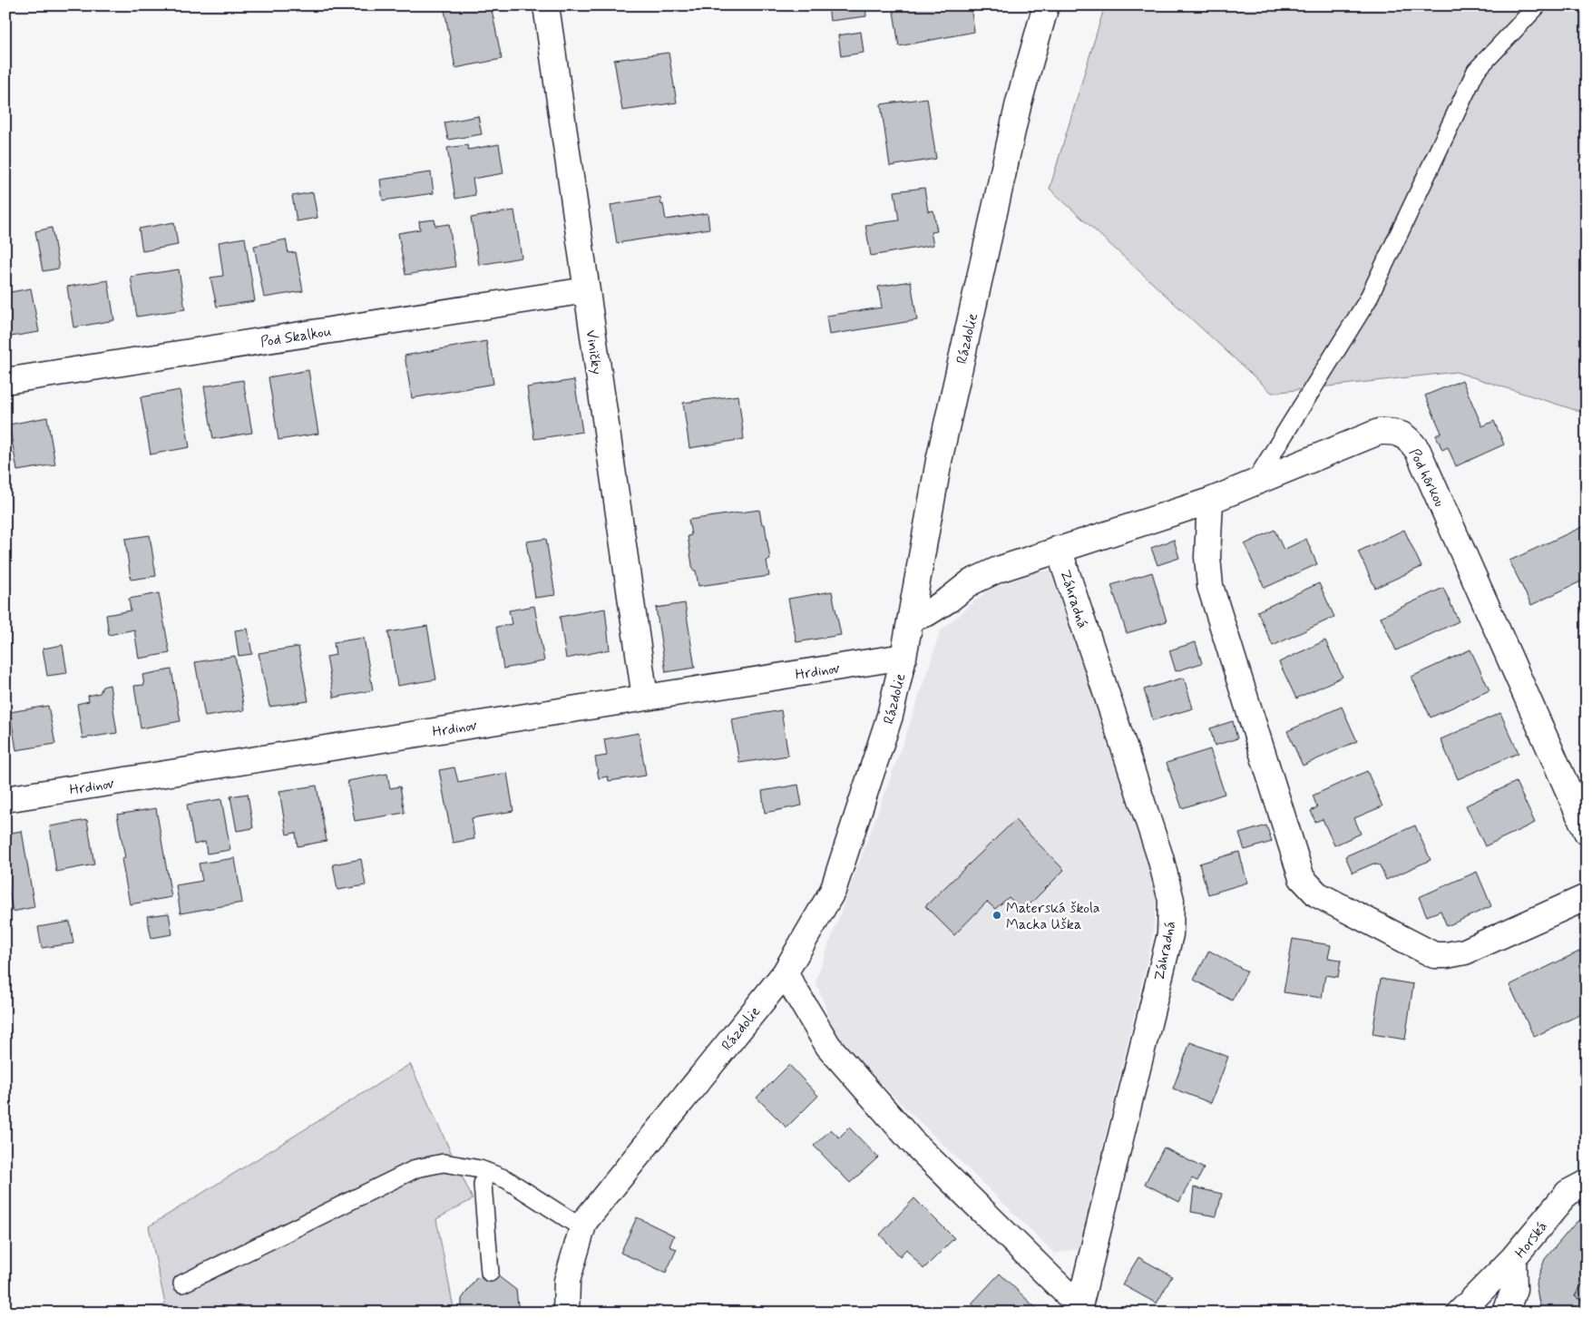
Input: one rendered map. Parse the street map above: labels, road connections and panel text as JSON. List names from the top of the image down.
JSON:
{
  "streets": {
    "street": [
      "Pod Skalkou",
      "Rázdolie",
      "Viničky",
      "Pod hôrkou",
      "Záhradná",
      "Hrdinov",
      "Horská"
    ]
  },
  "crossings": [
    ["Pod Skalkou", "Viničky"],
    ["Rázdolie", "Pod hôrkou"],
    ["Rázdolie", "Záhradná"],
    ["Rázdolie", "Hrdinov"],
    ["Viničky", "Hrdinov"],
    ["Pod hôrkou", "Záhradná"]
  ],
  "places": ["Materská škola Macka Uška"]
}
